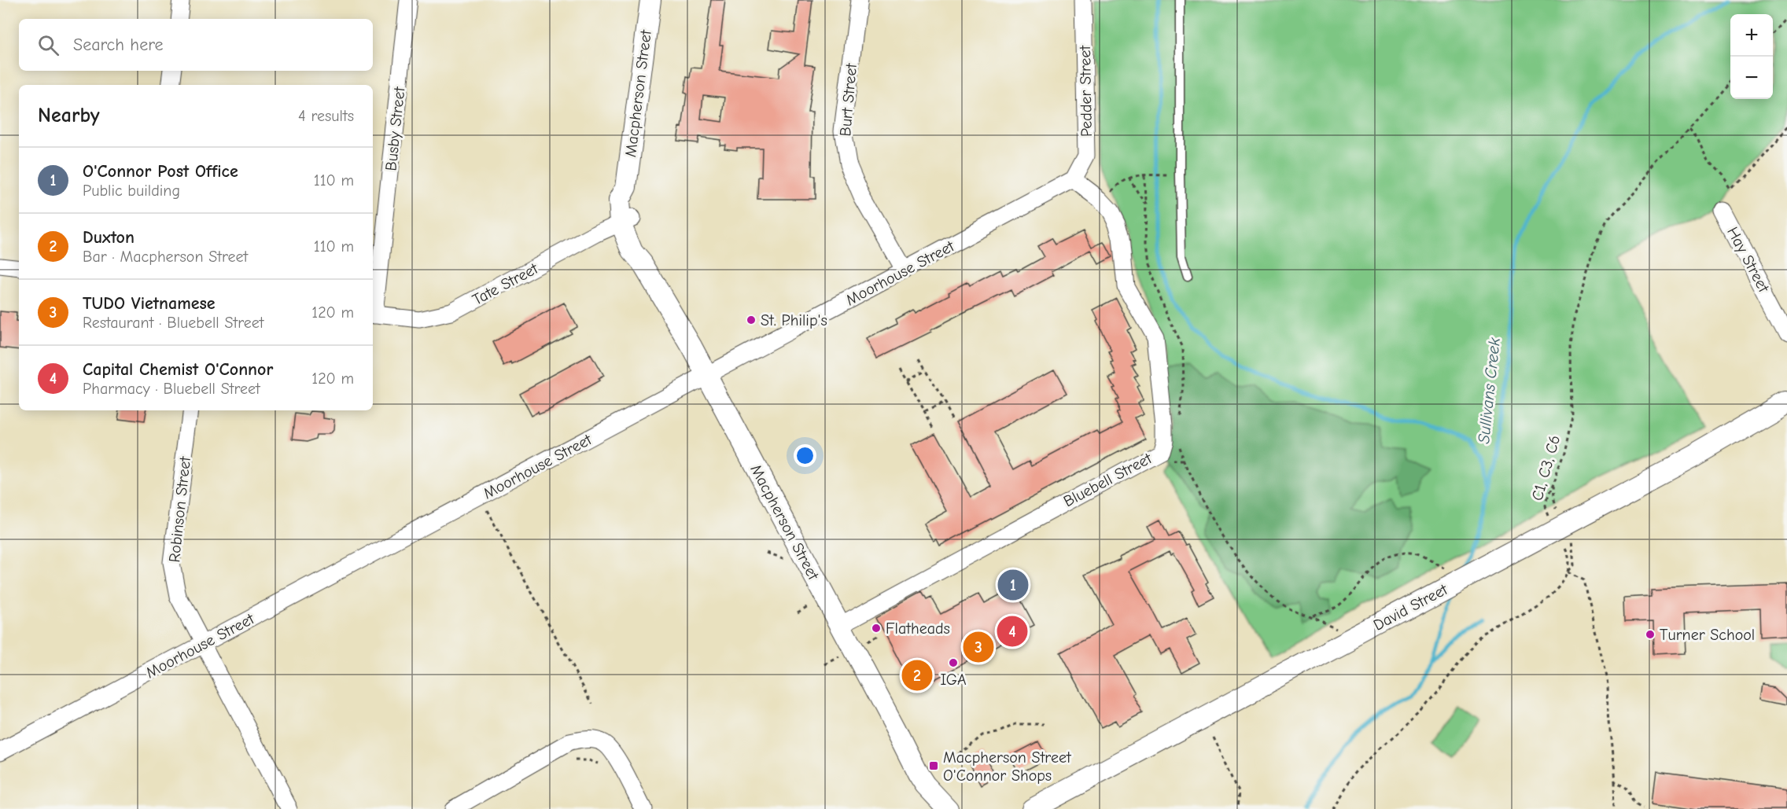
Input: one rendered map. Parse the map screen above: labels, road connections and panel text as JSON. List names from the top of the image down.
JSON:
{
  "streets": {
    "street": [
      "Pedder Street",
      "Macpherson Street",
      "Burt Street",
      "Busby Street",
      "Hay Street",
      "Moorhouse Street",
      "Tate Street",
      "Bluebell Street",
      "Robinson Street",
      "David Street"
    ],
    "path": ["C1, C3, C6"]
  },
  "crossings": [
    ["Pedder Street", "Moorhouse Street"],
    ["Pedder Street", "Bluebell Street"],
    ["Macpherson Street", "Moorhouse Street"],
    ["Macpherson Street", "Tate Street"],
    ["Macpherson Street", "Bluebell Street"],
    ["Burt Street", "Moorhouse Street"],
    ["Busby Street", "Tate Street"],
    ["Moorhouse Street", "Bluebell Street"],
    ["Moorhouse Street", "Robinson Street"],
    ["C1, C3, C6", "David Street"]
  ],
  "water": ["Sullivans Creek"],
  "places": {
    "other": [
      "St. Philip's",
      "Flatheads",
      "Turner School",
      "IGA"
    ],
    "transit": ["Macpherson Street O'Connor Shops"]
  },
  "page": {
    "map_buttons": ["+", "−"],
    "search": "Search here",
    "heading": ["Nearby", "4 results"],
    "list": [
      {
        "mark": "1",
        "name": "O'Connor Post Office",
        "note": "Public building",
        "value": "110 m"
      },
      {
        "mark": "2",
        "name": "Duxton",
        "note": "Bar · Macpherson Street",
        "value": "110 m"
      },
      {
        "mark": "3",
        "name": "TUDO Vietnamese",
        "note": "Restaurant · Bluebell Street",
        "value": "120 m"
      },
      {
        "mark": "4",
        "name": "Capital Chemist O'Connor",
        "note": "Pharmacy · Bluebell Street",
        "value": "120 m"
      }
    ],
    "pins": [
      "1",
      "4",
      "3",
      "2"
    ]
  }
}
